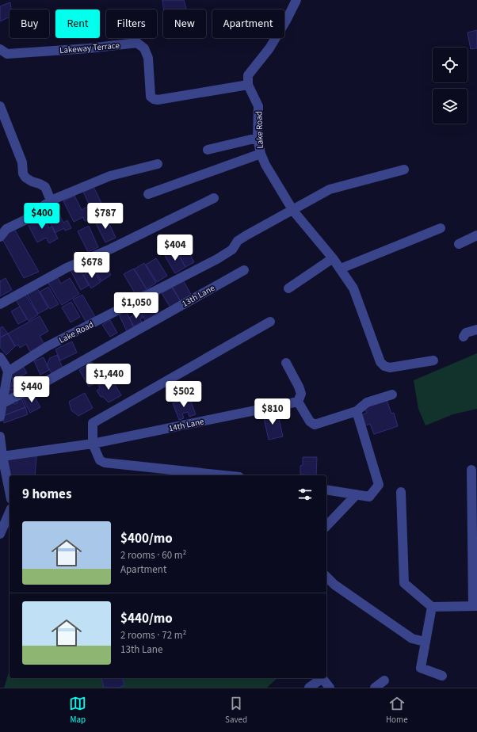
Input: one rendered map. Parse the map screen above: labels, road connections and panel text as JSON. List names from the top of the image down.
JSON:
{
  "streets": {
    "street": [
      "Lakeway Terrace",
      "Lake Road",
      "13th Lane",
      "14th Lane"
    ]
  },
  "crossings": [
    ["Lakeway Terrace", "Lake Road"]
  ],
  "page": {
    "chip": [
      "Buy",
      "Rent",
      "Filters",
      "New",
      "Apartment"
    ],
    "price": [
      "$400",
      "$787",
      "$404",
      "$678",
      "$1,050",
      "$1,440",
      "$440",
      "$502",
      "$810"
    ],
    "heading": "9 homes",
    "list": [
      {
        "name": "$400/mo",
        "note": "2 rooms · 60 m² · Apartment"
      },
      {
        "name": "$440/mo",
        "note": "2 rooms · 72 m² · 13th Lane"
      }
    ],
    "tabs": ["Map", "Saved", "Home"]
  }
}
